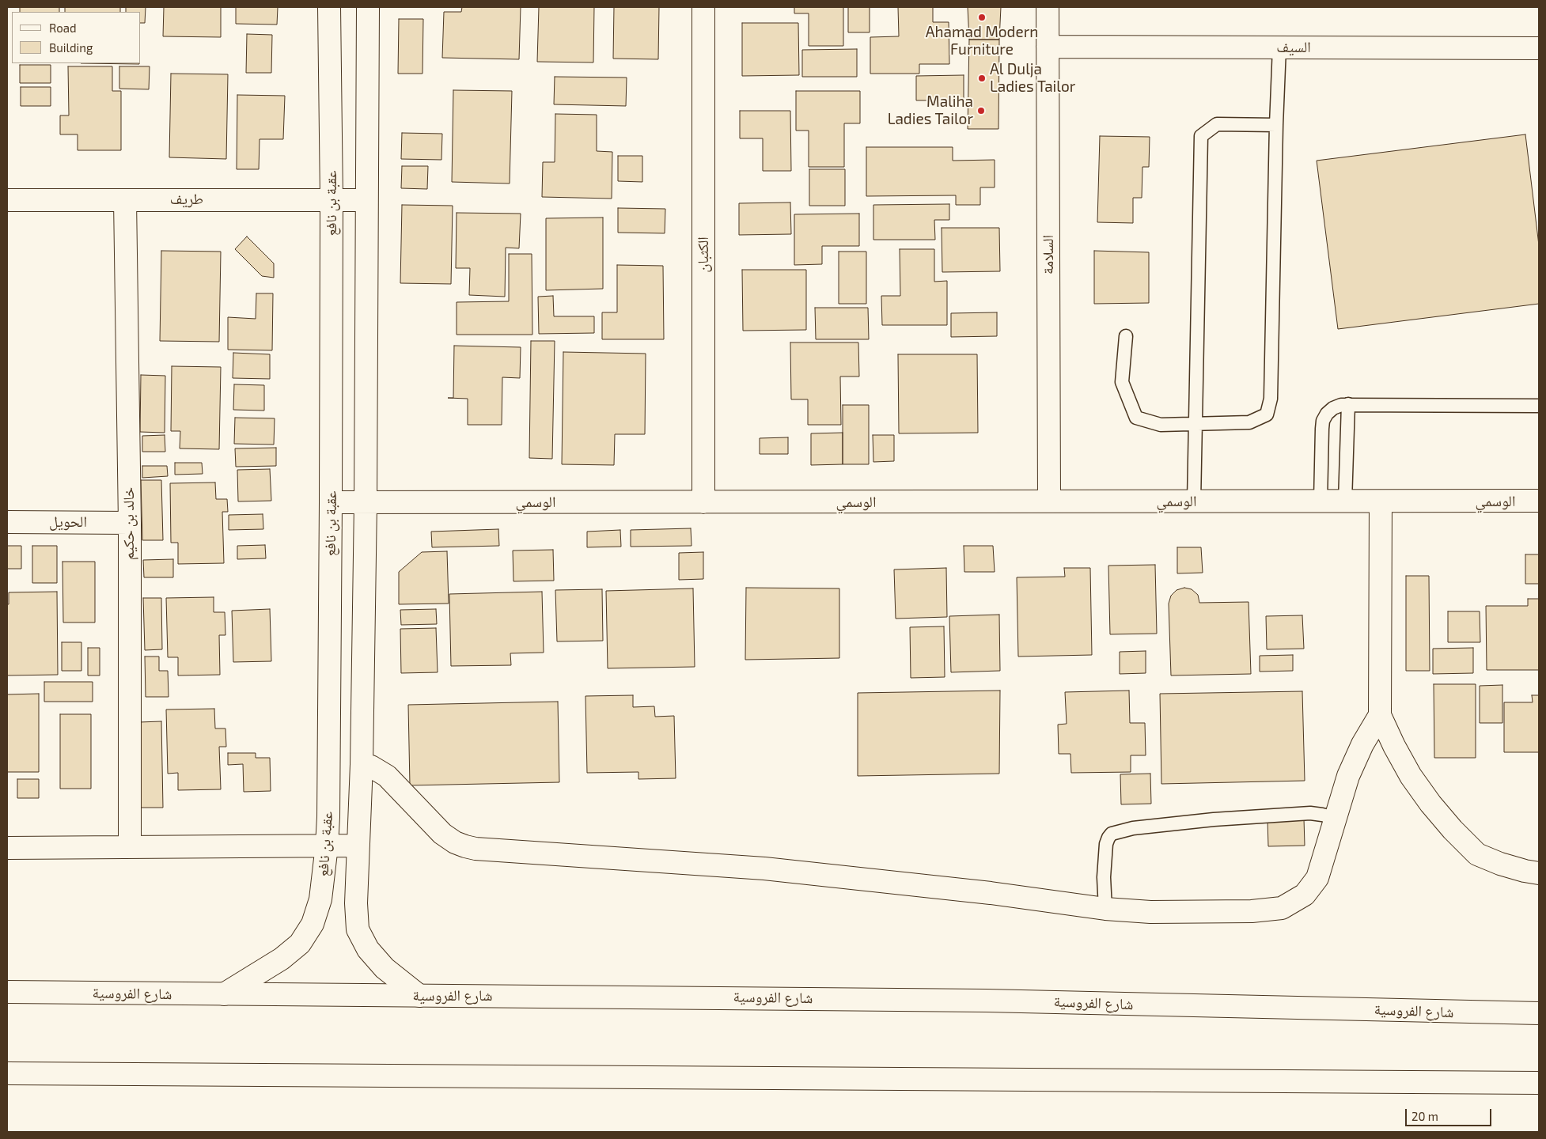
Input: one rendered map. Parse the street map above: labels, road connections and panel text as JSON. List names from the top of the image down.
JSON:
{
  "streets": {
    "main road": [
      "السيف",
      "طريف",
      "عقبة بن نافع",
      "الكثبان",
      "السلامة",
      "الوسمي",
      "الحويل",
      "خالد بن حكيم",
      "شارع الفروسية"
    ]
  },
  "crossings": [
    ["السيف", "السلامة"],
    ["طريف", "عقبة بن نافع"],
    ["طريف", "خالد بن حكيم"],
    ["عقبة بن نافع", "الوسمي"],
    ["عقبة بن نافع", "شارع الفروسية"],
    ["الكثبان", "الوسمي"],
    ["السلامة", "الوسمي"],
    ["الحويل", "خالد بن حكيم"]
  ],
  "places": ["Ahamad Modern Furniture", "Al Dulja Ladies Tailor", "Maliha Ladies Tailor"],
  "legend": ["Road", "Building"],
  "scale_bar": "20 m"
}
